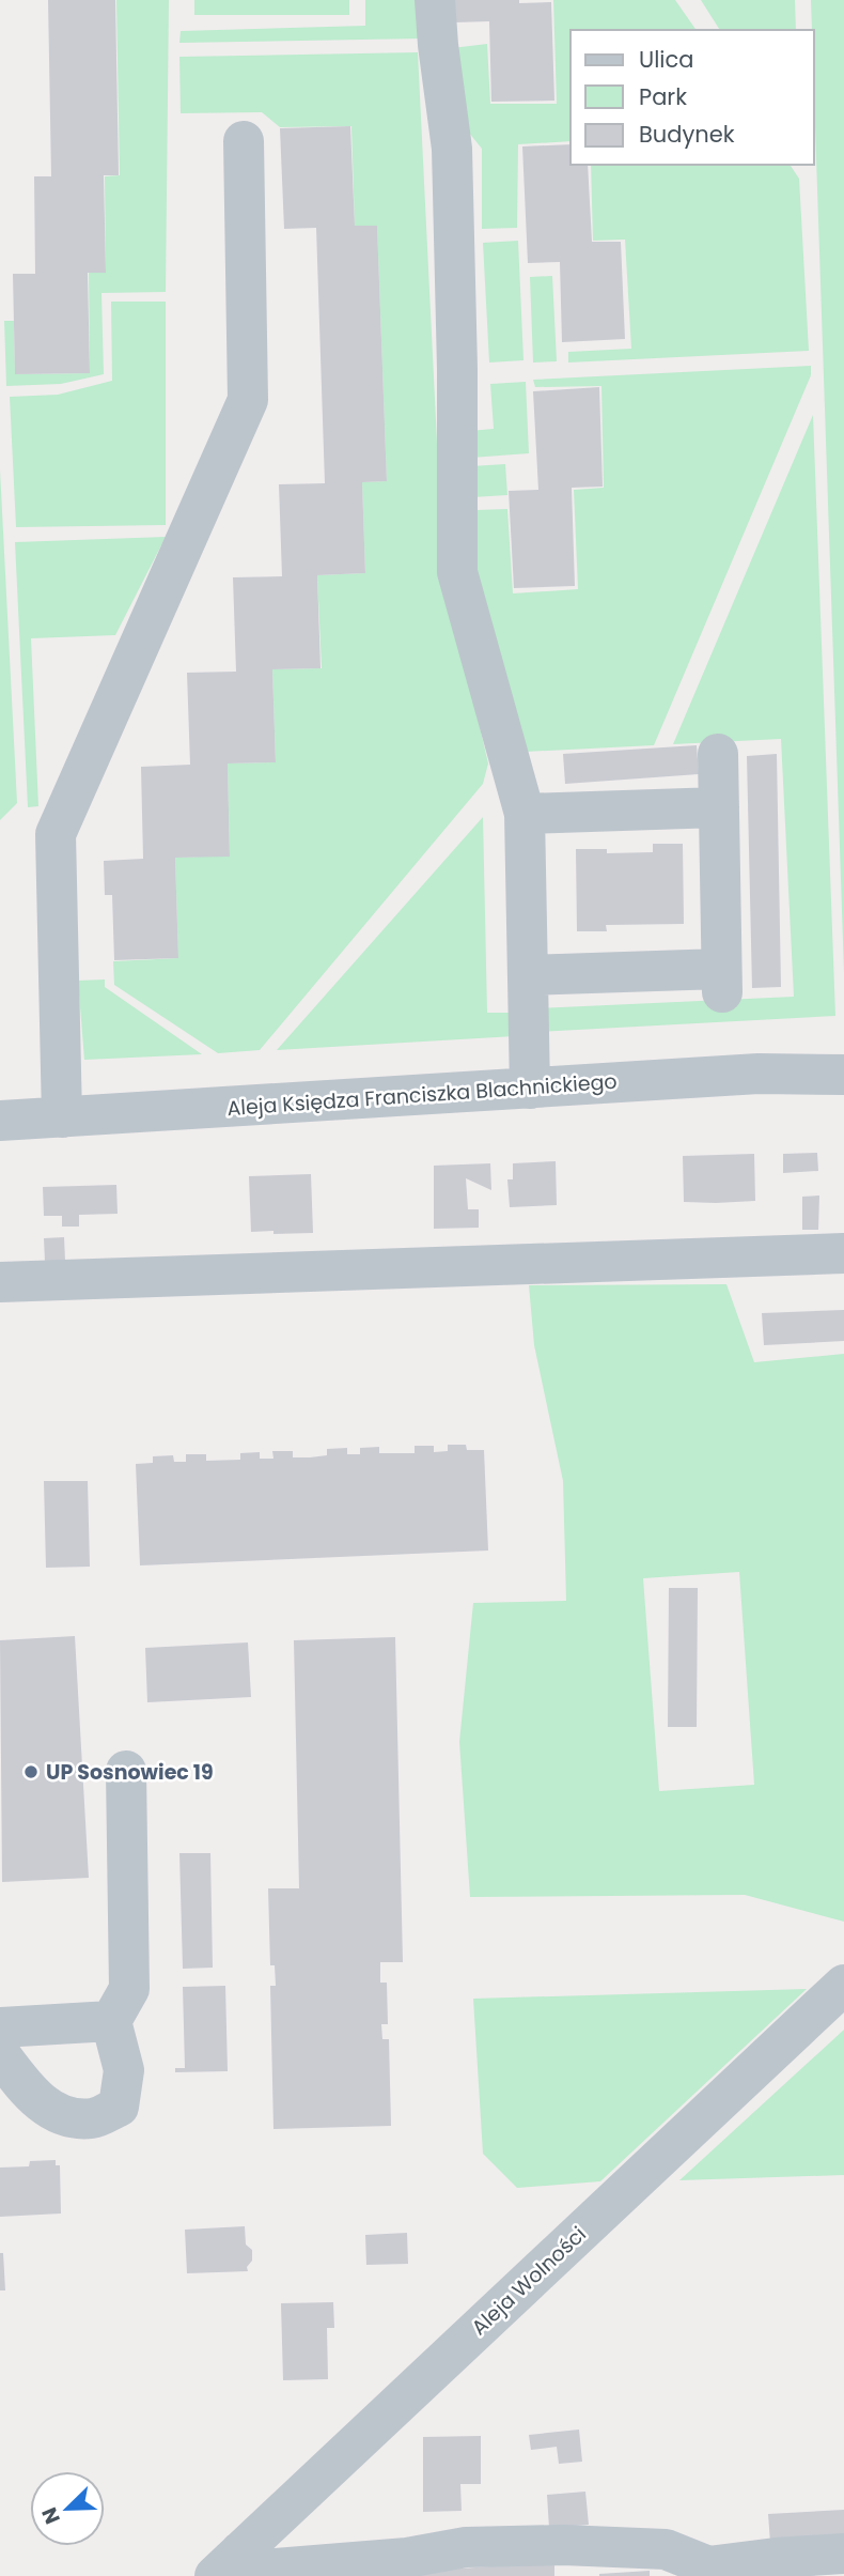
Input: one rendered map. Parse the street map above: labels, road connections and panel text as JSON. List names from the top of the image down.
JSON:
{
  "streets": {
    "street": ["Aleja Księdza Franciszka Blachnickiego", "Aleja Wolności"]
  },
  "places": ["UP Sosnowiec 19"],
  "legend": ["Ulica", "Park", "Budynek"],
  "north": "bottom left"
}
